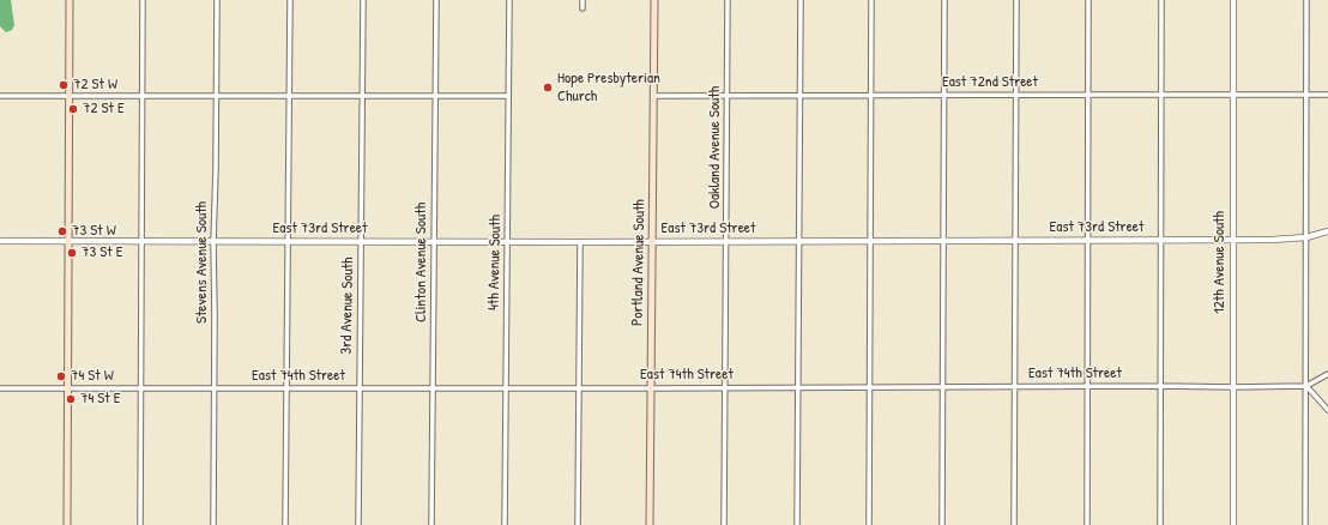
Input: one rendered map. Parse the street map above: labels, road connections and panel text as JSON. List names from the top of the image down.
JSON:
{
  "streets": {
    "main road": ["Portland Avenue South"],
    "street": [
      "East 72nd Street",
      "Oakland Avenue South",
      "East 73rd Street",
      "Stevens Avenue South",
      "Clinton Avenue South",
      "4th Avenue South",
      "12th Avenue South",
      "3rd Avenue South",
      "East 74th Street"
    ]
  },
  "crossings": [
    ["East 72nd Street", "Oakland Avenue South"],
    ["East 72nd Street", "Portland Avenue South"],
    ["East 72nd Street", "12th Avenue South"],
    ["Oakland Avenue South", "East 73rd Street"],
    ["Oakland Avenue South", "East 74th Street"],
    ["East 73rd Street", "Stevens Avenue South"],
    ["East 73rd Street", "Clinton Avenue South"],
    ["East 73rd Street", "4th Avenue South"],
    ["East 73rd Street", "Portland Avenue South"],
    ["East 73rd Street", "12th Avenue South"],
    ["East 73rd Street", "3rd Avenue South"],
    ["Stevens Avenue South", "East 74th Street"],
    ["Clinton Avenue South", "East 74th Street"],
    ["4th Avenue South", "East 74th Street"],
    ["Portland Avenue South", "East 74th Street"],
    ["12th Avenue South", "East 74th Street"],
    ["3rd Avenue South", "East 74th Street"]
  ],
  "places": [
    "72 St W",
    "Hope Presbyterian Church",
    "72 St E",
    "73 St W",
    "73 St E",
    "74 St W",
    "74 St E"
  ]
}
